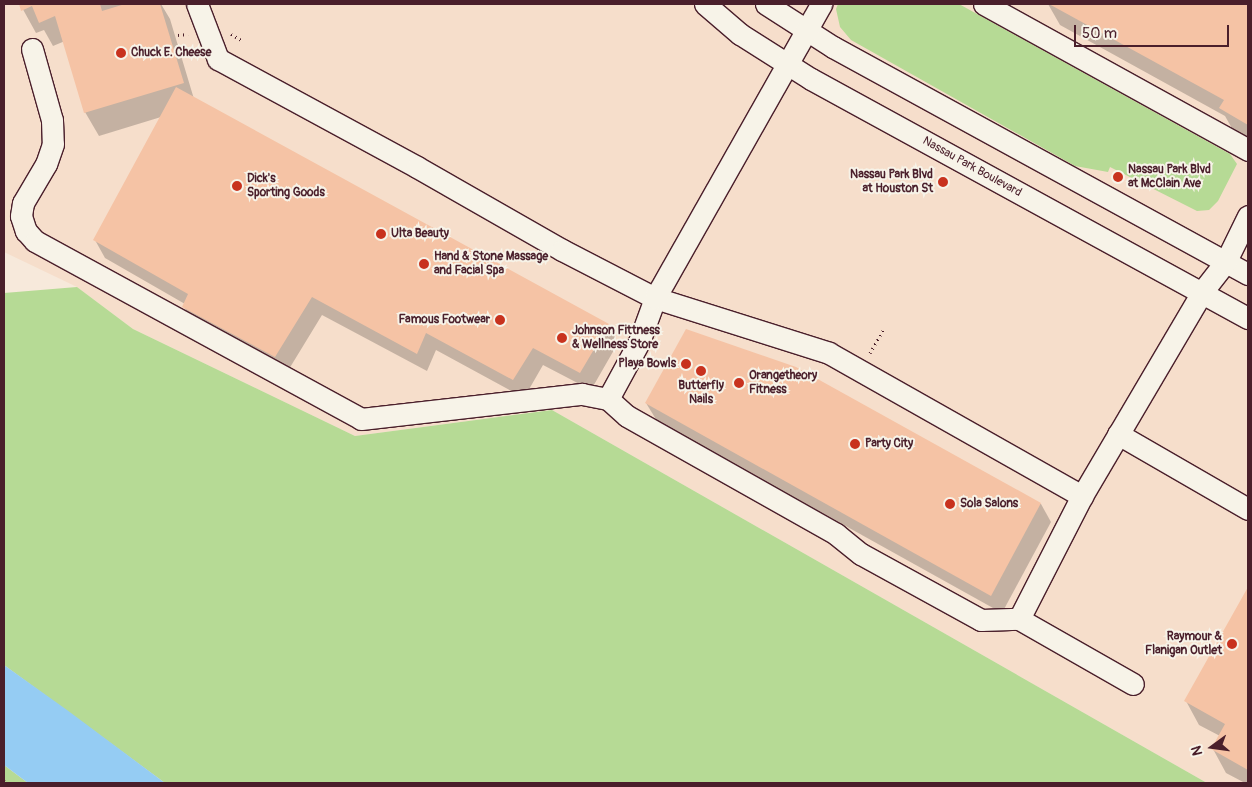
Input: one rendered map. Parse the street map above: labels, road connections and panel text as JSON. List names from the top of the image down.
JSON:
{
  "streets": {
    "street": ["Nassau Park Boulevard"]
  },
  "places": [
    "Chuck E. Cheese",
    "Nassau Park Blvd at McClain Ave",
    "Nassau Park Blvd at Houston St",
    "Dick's Sporting Goods",
    "Ulta Beauty",
    "Hand & Stone Massage and Facial Spa",
    "Famous Footwear",
    "Johnson Fittness & Wellness Store",
    "Playa Bowls",
    "Butterfly Nails",
    "Orangetheory Fitness",
    "Party City",
    "Sola Salons",
    "Raymour & Flanigan Outlet"
  ],
  "scale_bar": "50 m",
  "north": "left"
}
